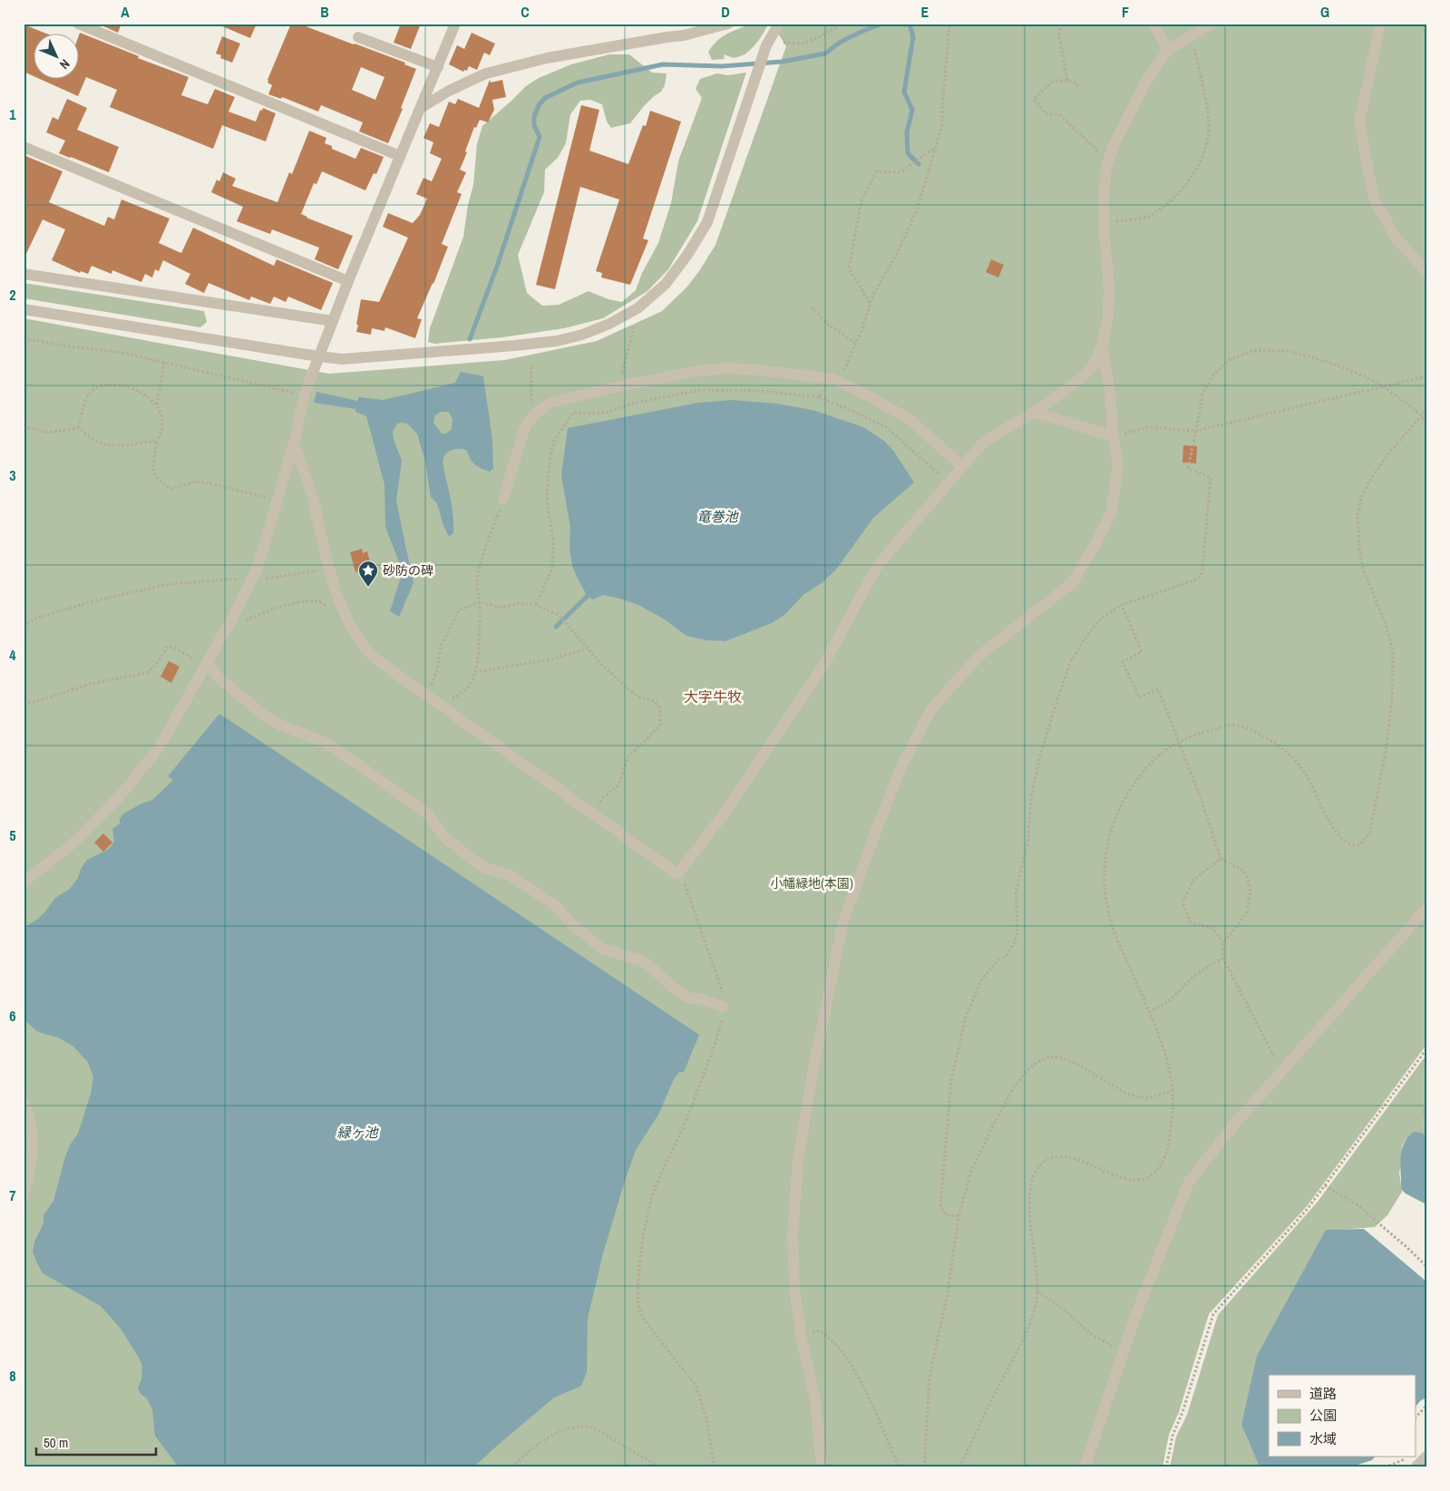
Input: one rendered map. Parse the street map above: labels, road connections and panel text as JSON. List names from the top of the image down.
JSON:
{
  "districts": ["大字牛牧"],
  "water": ["竜巻池", "緑ヶ池"],
  "parks": ["小幡緑地(本園)"],
  "places": {
    "place": ["砂防の碑"]
  },
  "legend": ["道路", "公園", "水域"],
  "scale_bar": "50 m",
  "north": "bottom right",
  "grid": {
    "columns": [
      "A",
      "B",
      "C",
      "D",
      "E",
      "F",
      "G"
    ],
    "rows": [
      "1",
      "2",
      "3",
      "4",
      "5",
      "6",
      "7",
      "8"
    ]
  }
}
